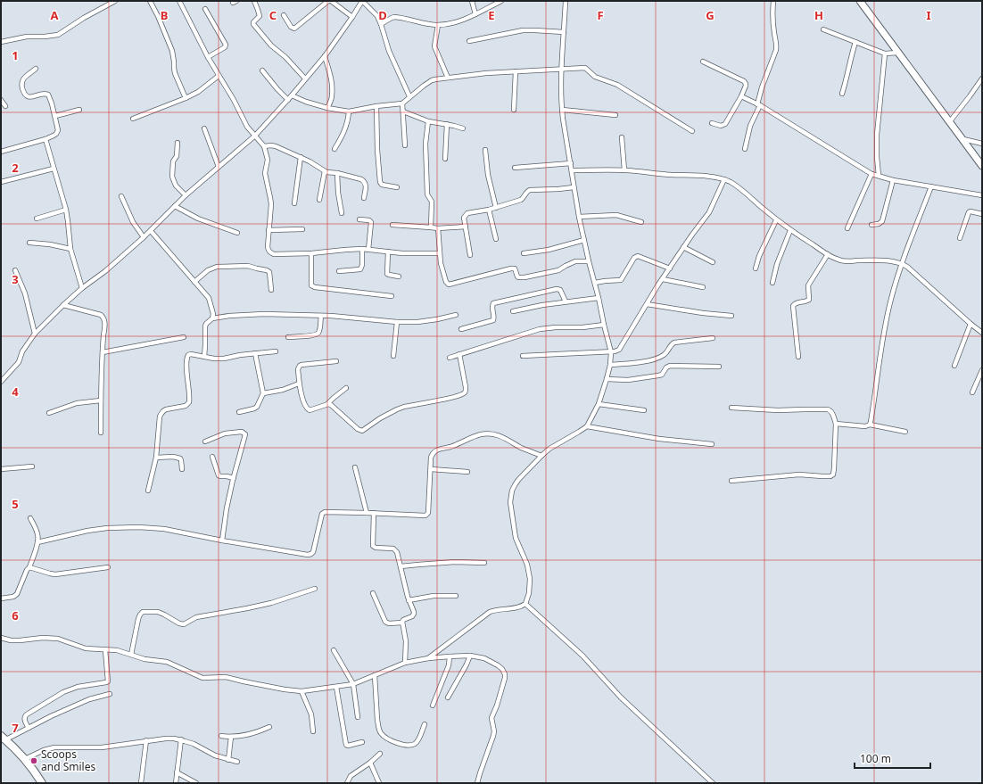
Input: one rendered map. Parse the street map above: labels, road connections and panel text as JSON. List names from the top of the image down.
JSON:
{
  "places": ["Scoops and Smiles"],
  "scale_bar": "100 m",
  "grid": {
    "columns": [
      "A",
      "B",
      "C",
      "D",
      "E",
      "F",
      "G",
      "H",
      "I"
    ],
    "rows": [
      "1",
      "2",
      "3",
      "4",
      "5",
      "6",
      "7"
    ]
  }
}
